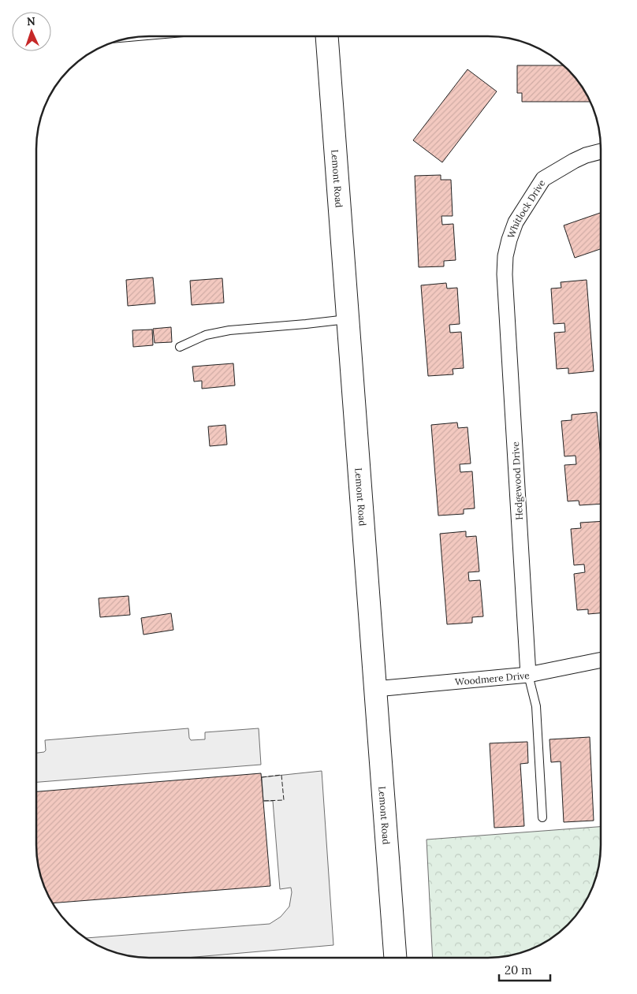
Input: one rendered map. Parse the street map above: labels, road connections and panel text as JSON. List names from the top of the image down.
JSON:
{
  "streets": {
    "main road": ["Lemont Road"],
    "street": ["Whitlock Drive", "Hedgewood Drive", "Woodmere Drive"]
  },
  "crossings": [
    ["Lemont Road", "Woodmere Drive"],
    ["Whitlock Drive", "Hedgewood Drive"],
    ["Hedgewood Drive", "Woodmere Drive"]
  ],
  "scale_bar": "20 m",
  "north": "top"
}
